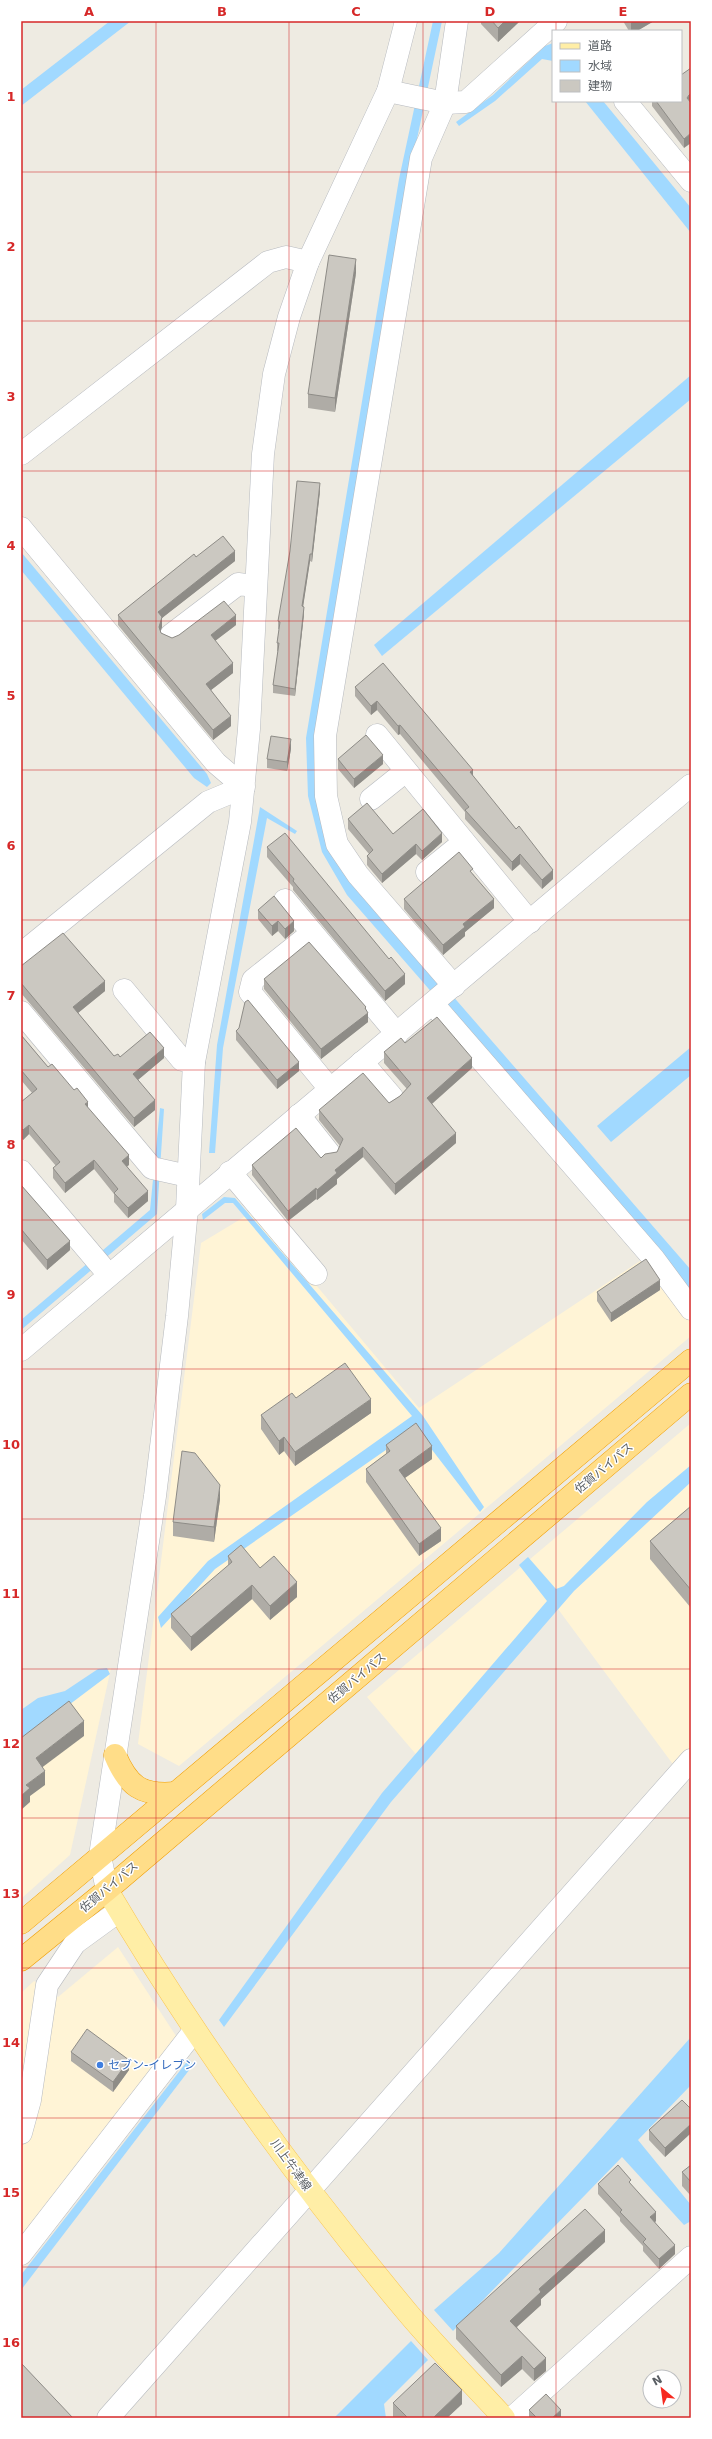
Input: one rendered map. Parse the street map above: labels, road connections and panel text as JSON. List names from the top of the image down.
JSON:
{
  "streets": {
    "highway": ["佐賀バイパス"],
    "main road": ["川上牛津線"]
  },
  "crossings": [
    ["佐賀バイパス", "川上牛津線"]
  ],
  "places": ["セブン-イレブン"],
  "legend": ["道路", "水域", "建物"],
  "north": "top left",
  "grid": {
    "columns": [
      "A",
      "B",
      "C",
      "D",
      "E"
    ],
    "rows": [
      "1",
      "2",
      "3",
      "4",
      "5",
      "6",
      "7",
      "8",
      "9",
      "10",
      "11",
      "12",
      "13",
      "14",
      "15",
      "16"
    ]
  }
}
